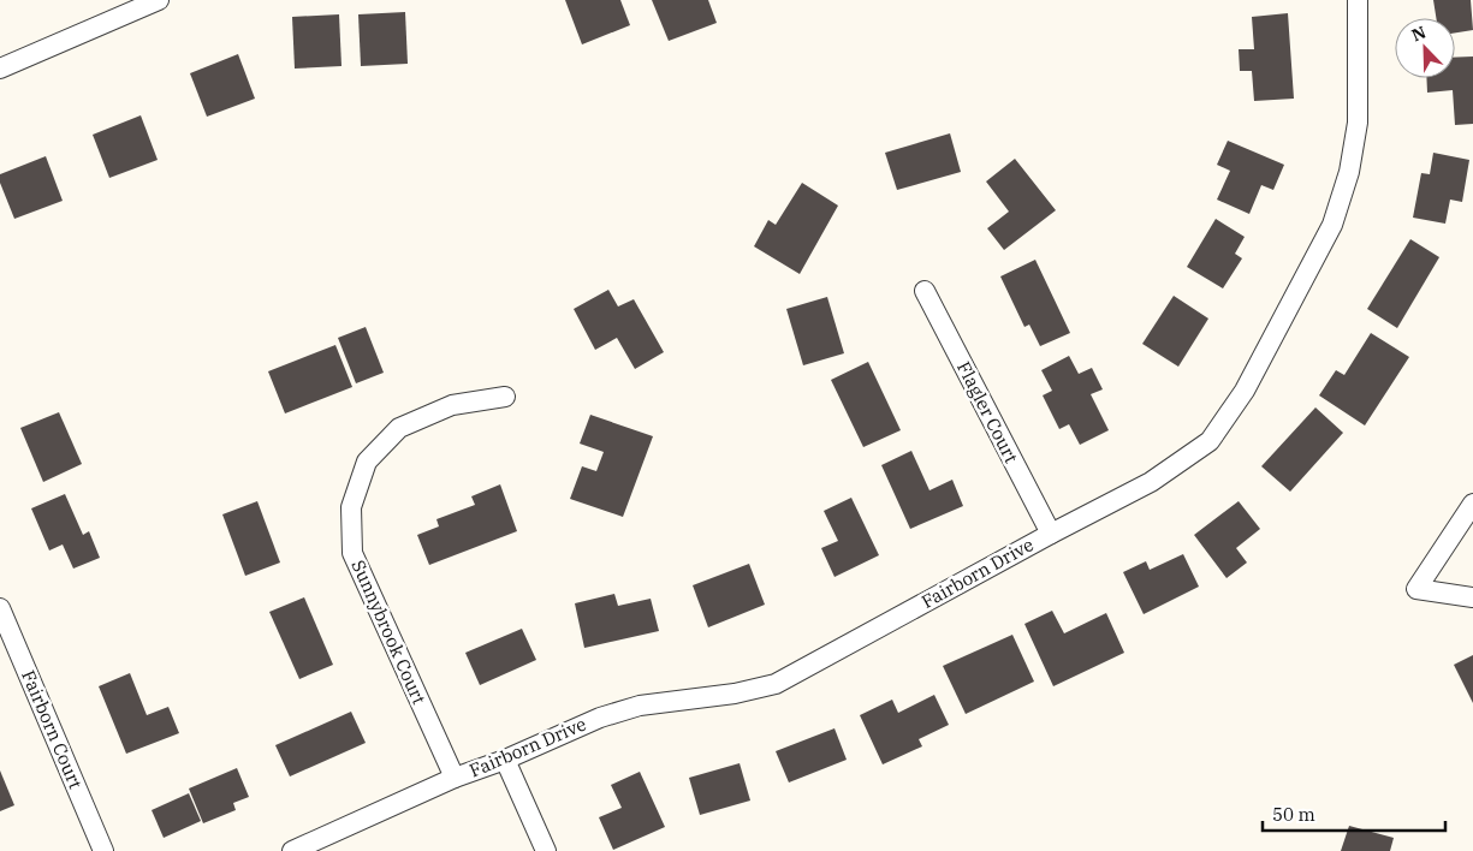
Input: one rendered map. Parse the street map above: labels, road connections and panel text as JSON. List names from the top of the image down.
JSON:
{
  "streets": {
    "street": [
      "Flagler Court",
      "Fairborn Drive",
      "Sunnybrook Court",
      "Fairborn Court"
    ]
  },
  "crossings": [
    ["Flagler Court", "Fairborn Drive"],
    ["Fairborn Drive", "Sunnybrook Court"]
  ],
  "scale_bar": "50 m",
  "north": "top left"
}
